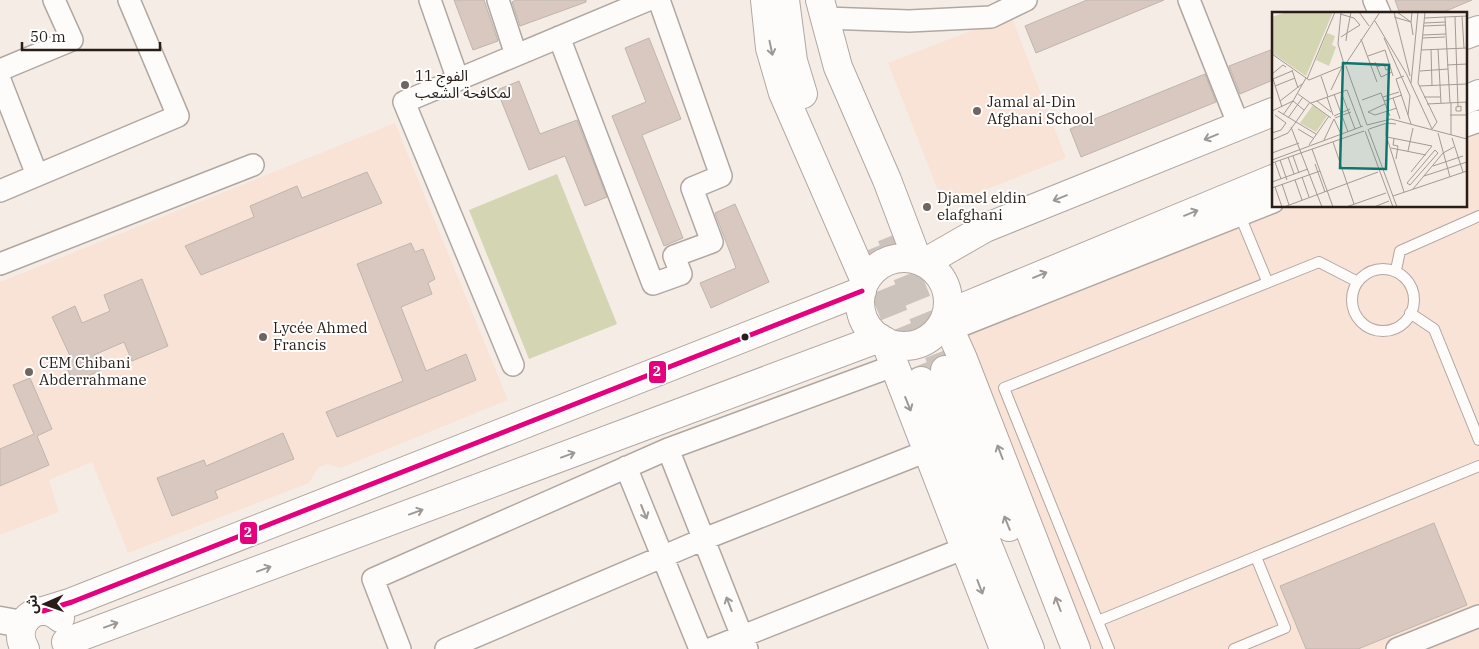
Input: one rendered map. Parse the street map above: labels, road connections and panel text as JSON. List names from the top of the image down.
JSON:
{
  "places": [
    "الفوج 11 لمكافحة الشعب",
    "Jamal al-Din Afghani School",
    "Djamel eldin elafghani",
    "Lycée Ahmed Francis",
    "CEM Chibani Abderrahmane"
  ],
  "lines": ["transit line 2"],
  "scale_bar": "50 m",
  "north": "left"
}
